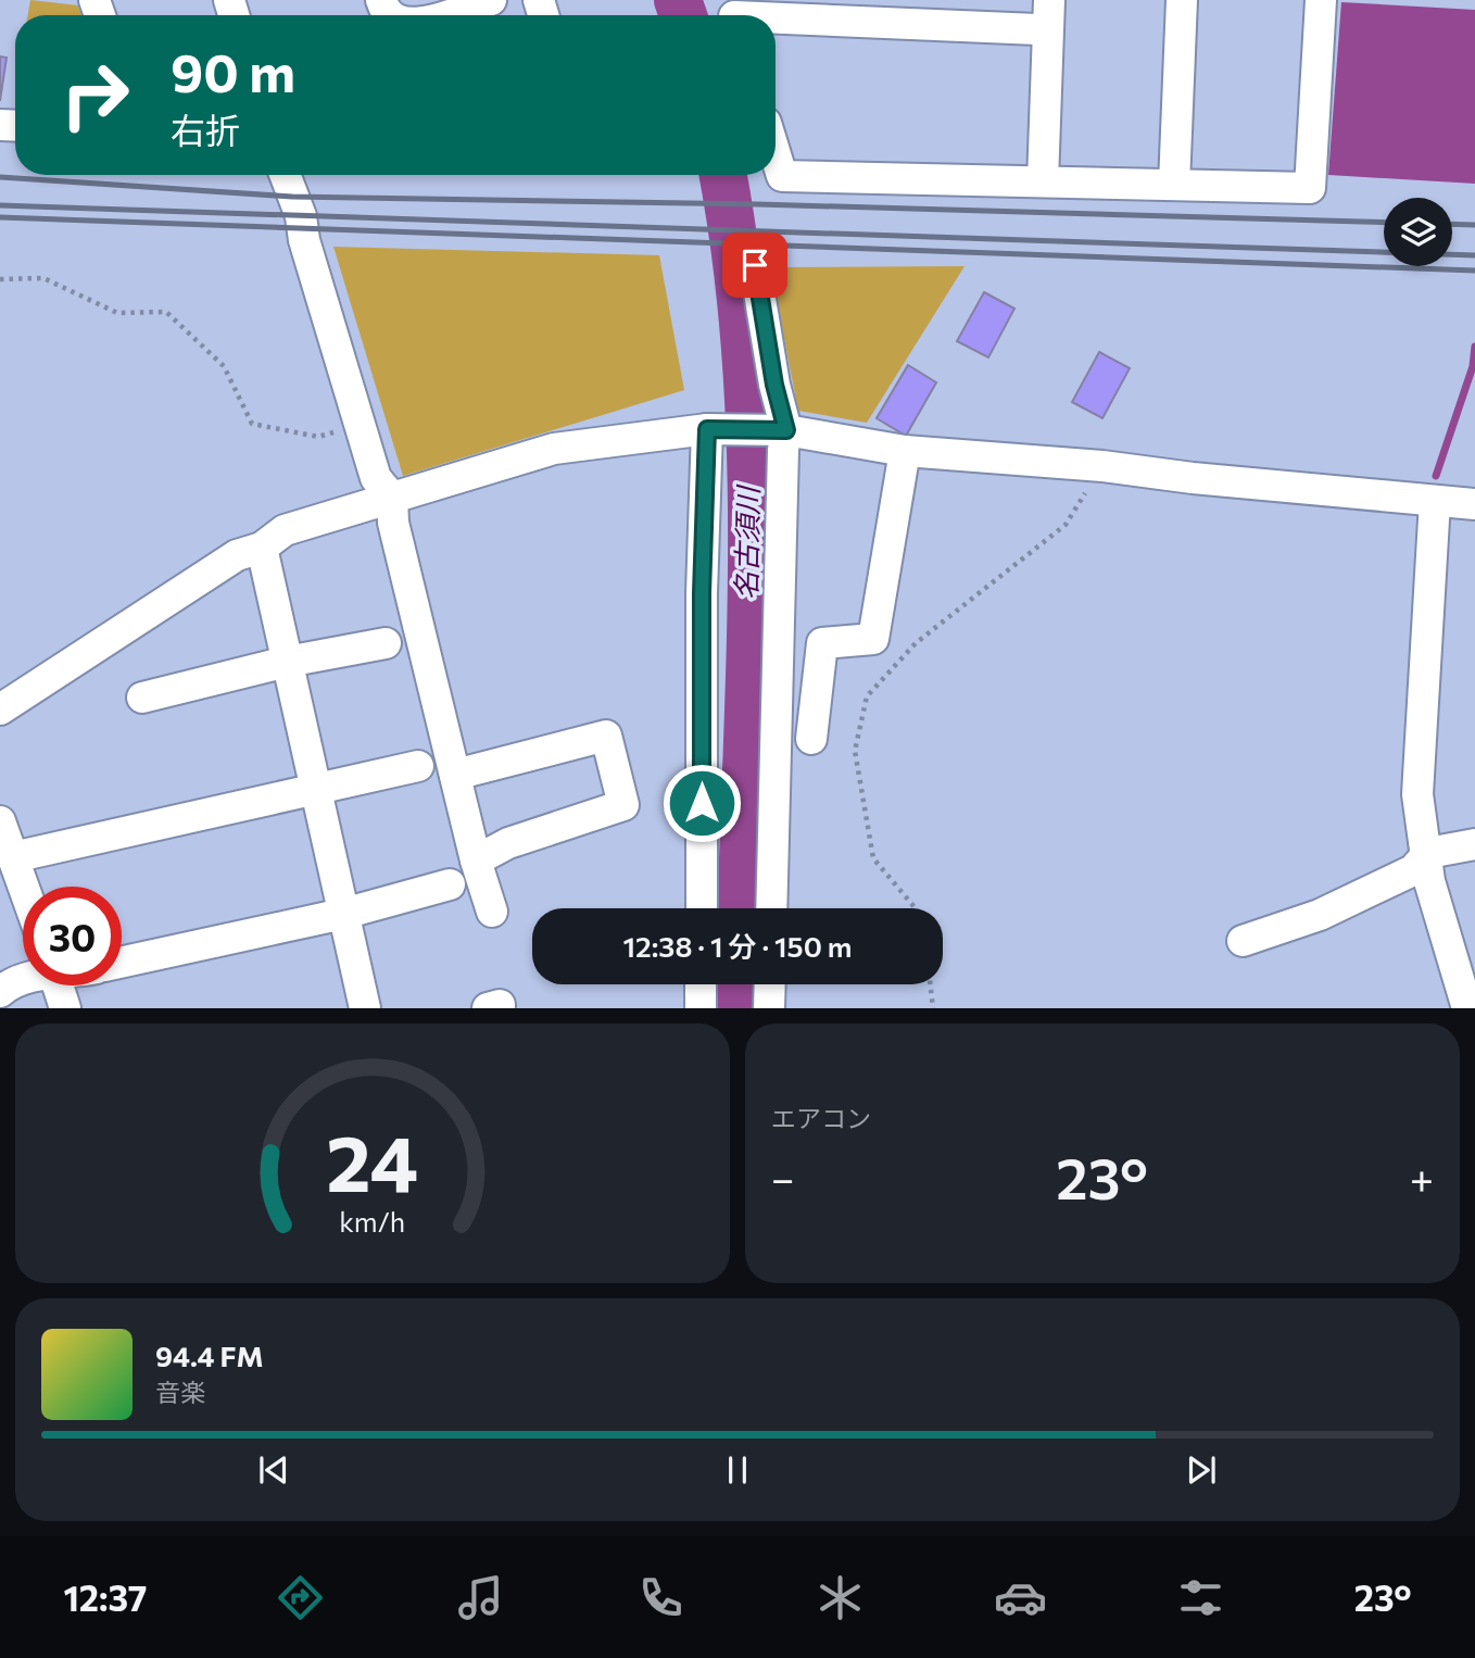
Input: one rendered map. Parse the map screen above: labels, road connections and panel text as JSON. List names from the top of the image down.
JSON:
{
  "water": ["名古須川"],
  "page": {
    "turn": ["90 m", "右折"],
    "limit": "30",
    "trip": "12:38 · 1 分 · 150 m",
    "tile": "エアコン",
    "heat": ["−", "23°", "+"],
    "song": ["94.4 FM", "音楽"],
    "tabs": ["12:37", "23°"],
    "gauge": ["24", "km/h"]
  }
}
